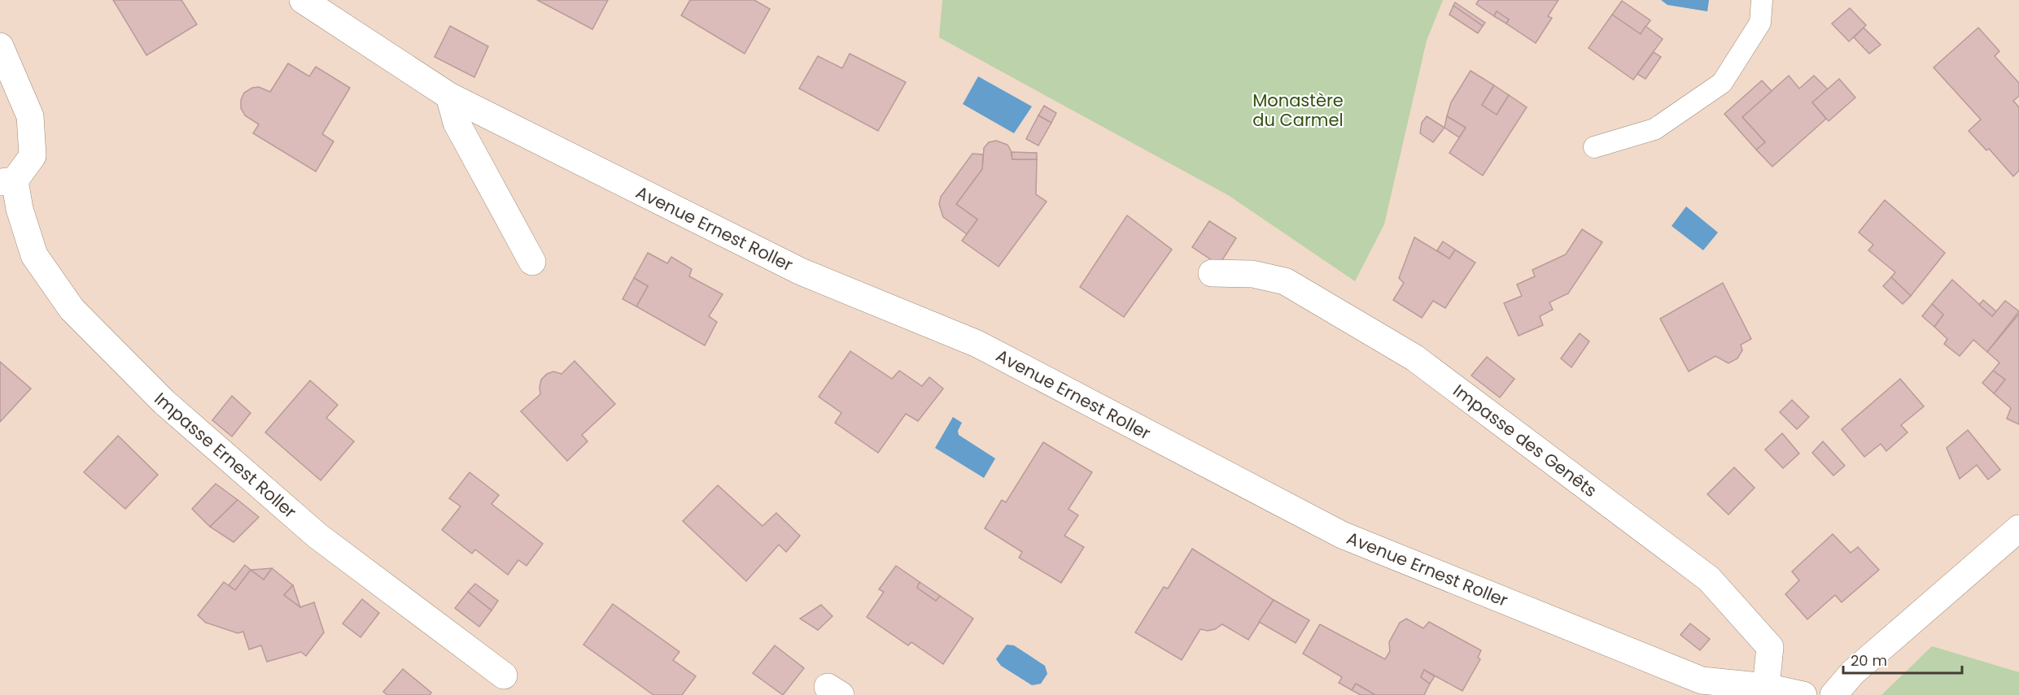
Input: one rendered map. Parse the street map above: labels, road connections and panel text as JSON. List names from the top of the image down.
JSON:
{
  "streets": {
    "street": ["Avenue Ernest Roller", "Impasse des Genêts", "Impasse Ernest Roller"]
  },
  "crossings": [
    ["Avenue Ernest Roller", "Impasse des Genêts"]
  ],
  "parks": ["Monastère du Carmel"],
  "scale_bar": "20 m"
}
